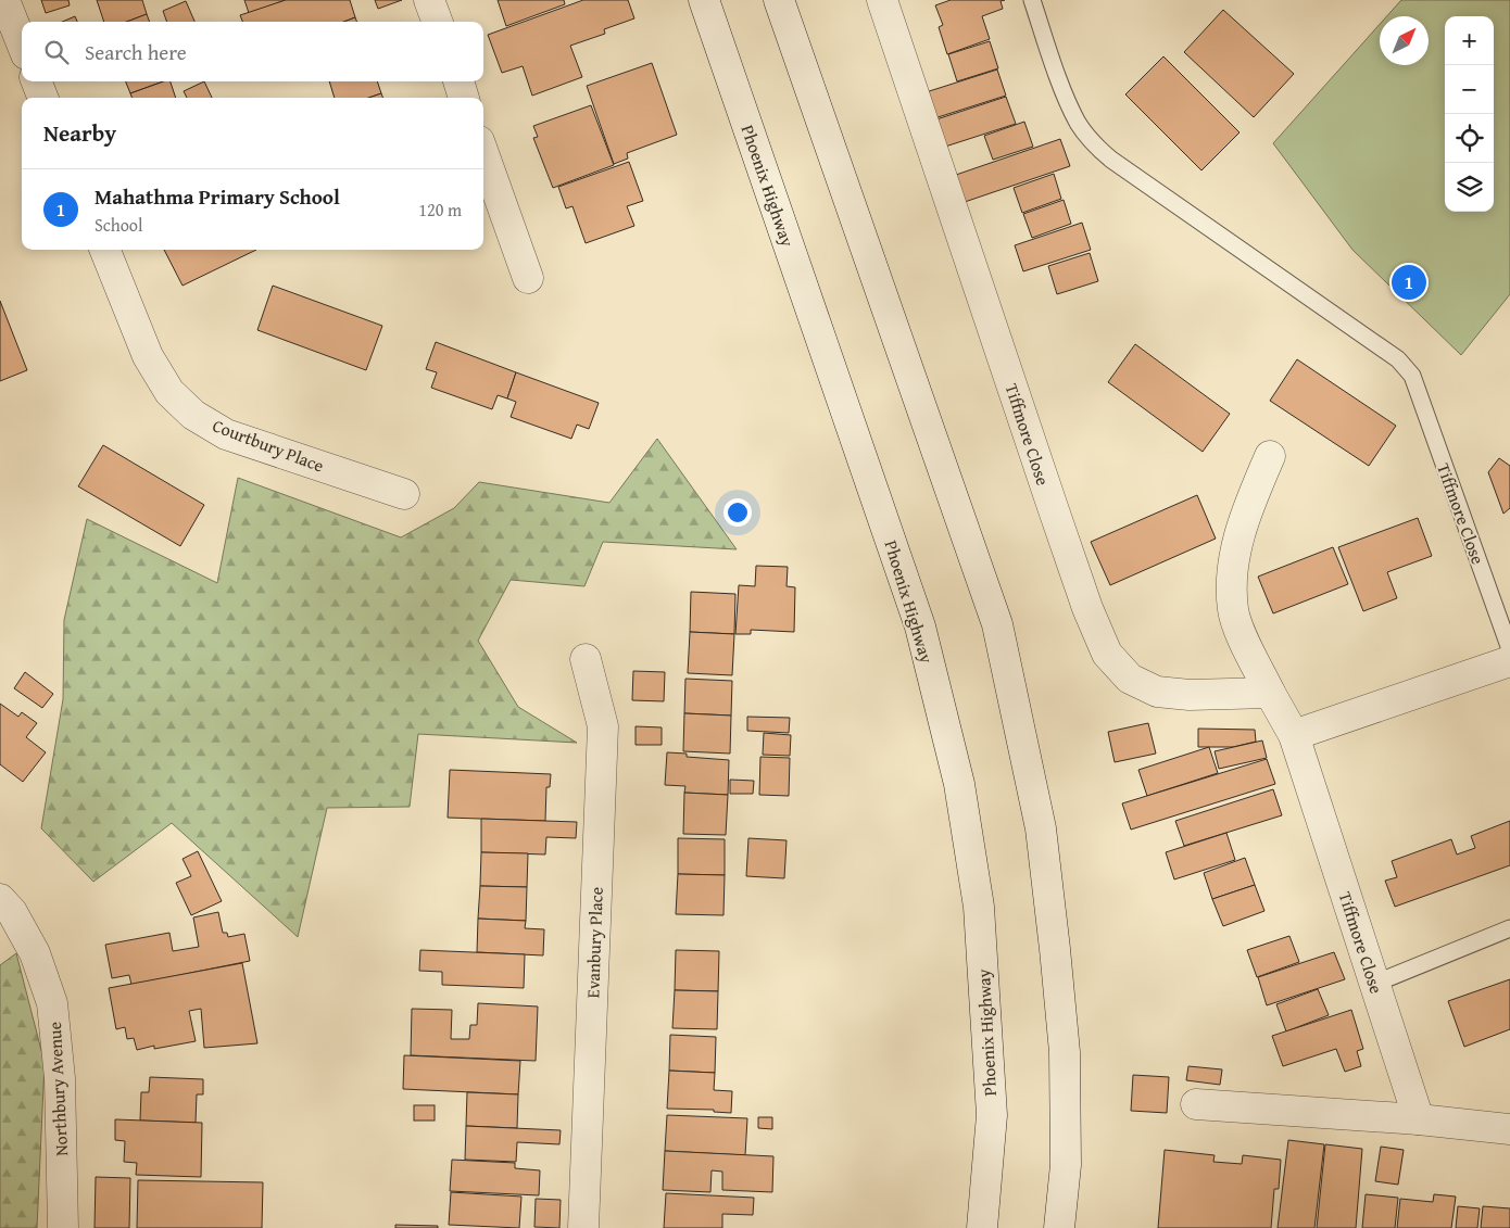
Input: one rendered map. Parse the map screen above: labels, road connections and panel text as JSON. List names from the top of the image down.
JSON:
{
  "streets": {
    "street": [
      "Phoenix Highway",
      "Tiffmore Close",
      "Courtbury Place",
      "Evanbury Place",
      "Northbury Avenue"
    ]
  },
  "north": "top right",
  "page": {
    "map_buttons": ["+", "−"],
    "search": "Search here",
    "heading": "Nearby",
    "list": [
      {
        "mark": "1",
        "name": "Mahathma Primary School",
        "note": "School",
        "value": "120 m"
      }
    ],
    "pins": "1"
  }
}
